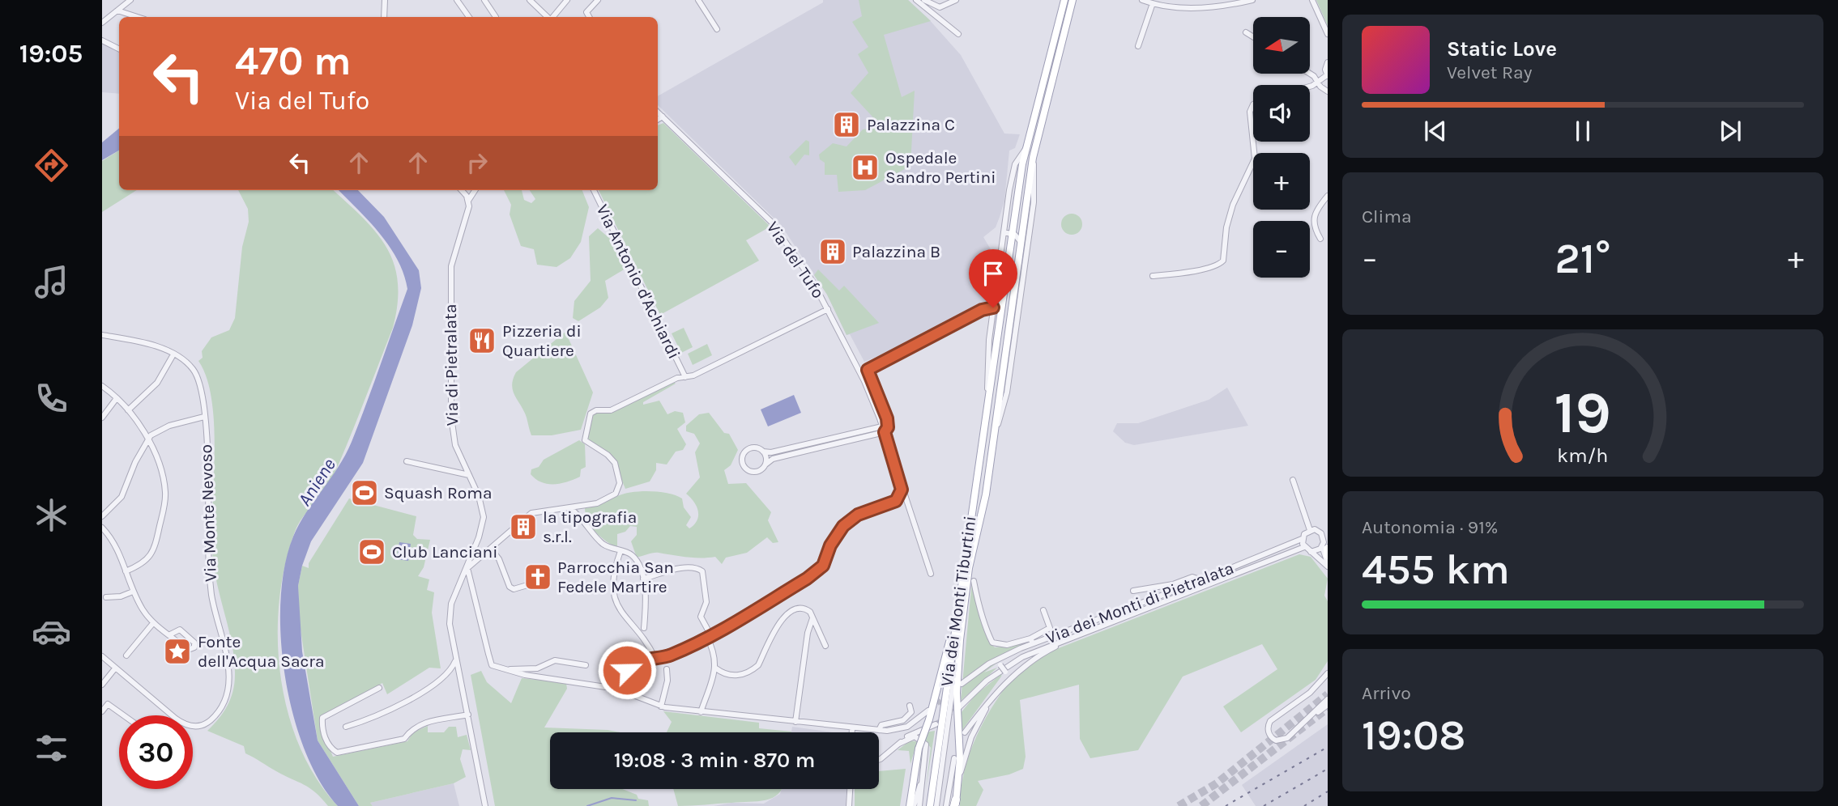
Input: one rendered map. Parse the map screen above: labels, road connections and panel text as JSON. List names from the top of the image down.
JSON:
{
  "streets": {
    "main road": ["Via dei Monti Tiburtini"],
    "street": [
      "Via del Tufo",
      "Via Antonio d'Achiardi",
      "Via di Pietralata",
      "Via Monte Nevoso",
      "Via dei Monti di Pietralata"
    ]
  },
  "water": ["Aniene"],
  "places": {
    "building": ["Palazzina C", "Palazzina B", "la tipografia s.r.l."],
    "hospital": ["Ospedale Sandro Pertini"],
    "restaurant": ["Pizzeria di Quartiere"],
    "sports": ["Squash Roma", "Club Lanciani"],
    "church": ["Parrocchia San Fedele Martire"],
    "place": ["Fonte dell'Acqua Sacra"]
  },
  "north": "left",
  "page": {
    "tabs": "19:05",
    "map_buttons": ["+", "−"],
    "turn": ["470 m", "Via del Tufo"],
    "song": ["Static Love", "Velvet Ray"],
    "tile": [
      "Clima",
      ["Autonomia · 91%", "455 km"],
      ["Arrivo", "19:08"]
    ],
    "heat": ["−", "21°", "+"],
    "limit": "30",
    "trip": "19:08 · 3 min · 870 m",
    "gauge": ["19", "km/h"]
  }
}
